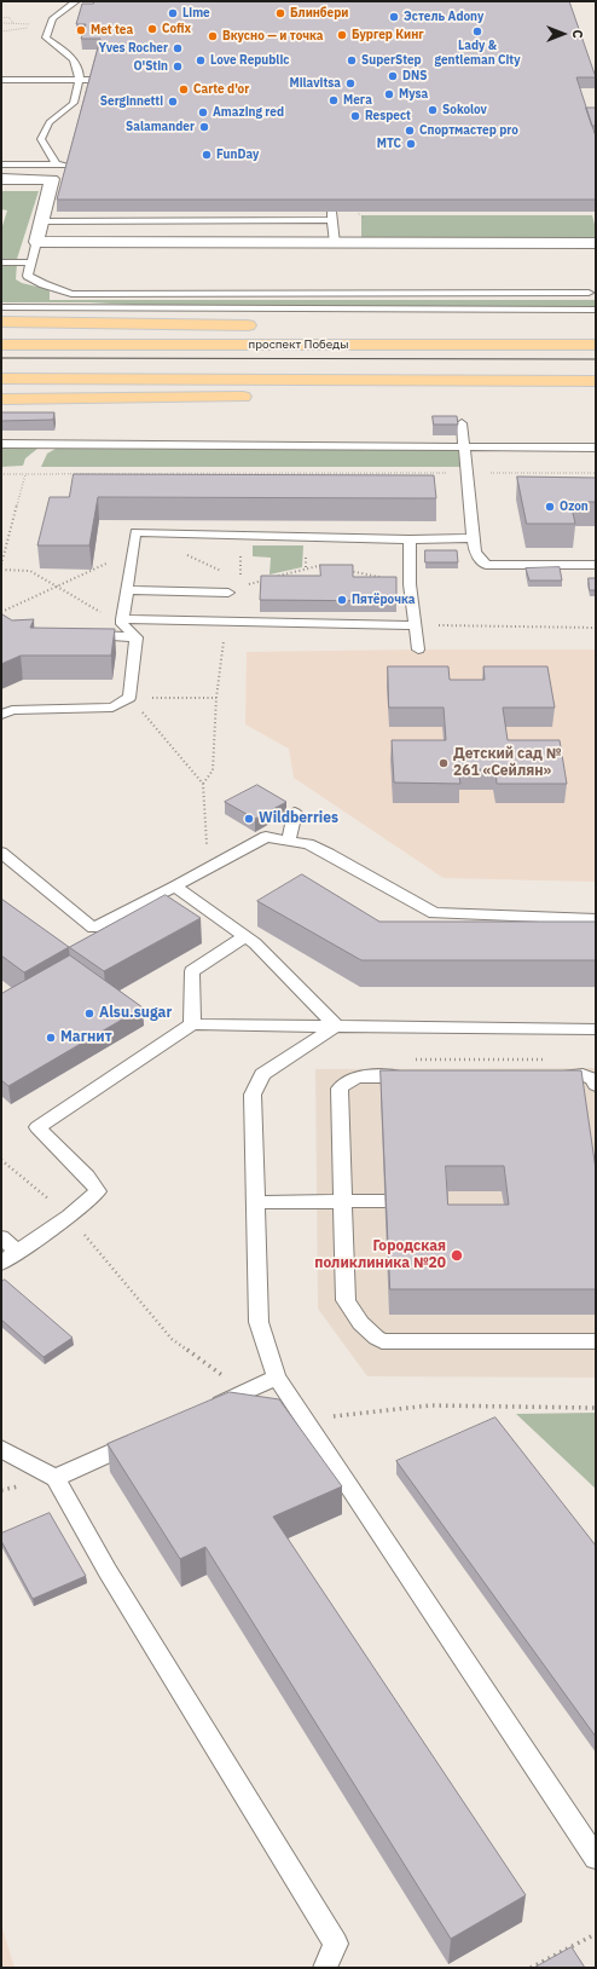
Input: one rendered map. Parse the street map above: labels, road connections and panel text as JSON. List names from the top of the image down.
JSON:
{
  "streets": {
    "main road": ["проспект Победы"]
  },
  "places": [
    "Lime",
    "Блинбери",
    "Эстель Adony",
    "Cofix",
    "Met tea",
    "Lady & gentleman City",
    "Бургер Кинг",
    "Вкусно — и точка",
    "Yves Rocher",
    "Love Republic",
    "SuperStep",
    "O'Stin",
    "DNS",
    "Milavitsa",
    "Carte d'or",
    "Mysa",
    "Мега",
    "Serginnetti",
    "Sokolov",
    "Amazing red",
    "Respect",
    "Salamander",
    "Спортмастер pro",
    "МТС",
    "FunDay",
    "Ozon",
    "Пятёрочка",
    "Детский сад № 261 «Сейлян»",
    "Wildberries",
    "Alsu.sugar",
    "Магнит",
    "Городская поликлиника №20"
  ],
  "north": "right"
}
